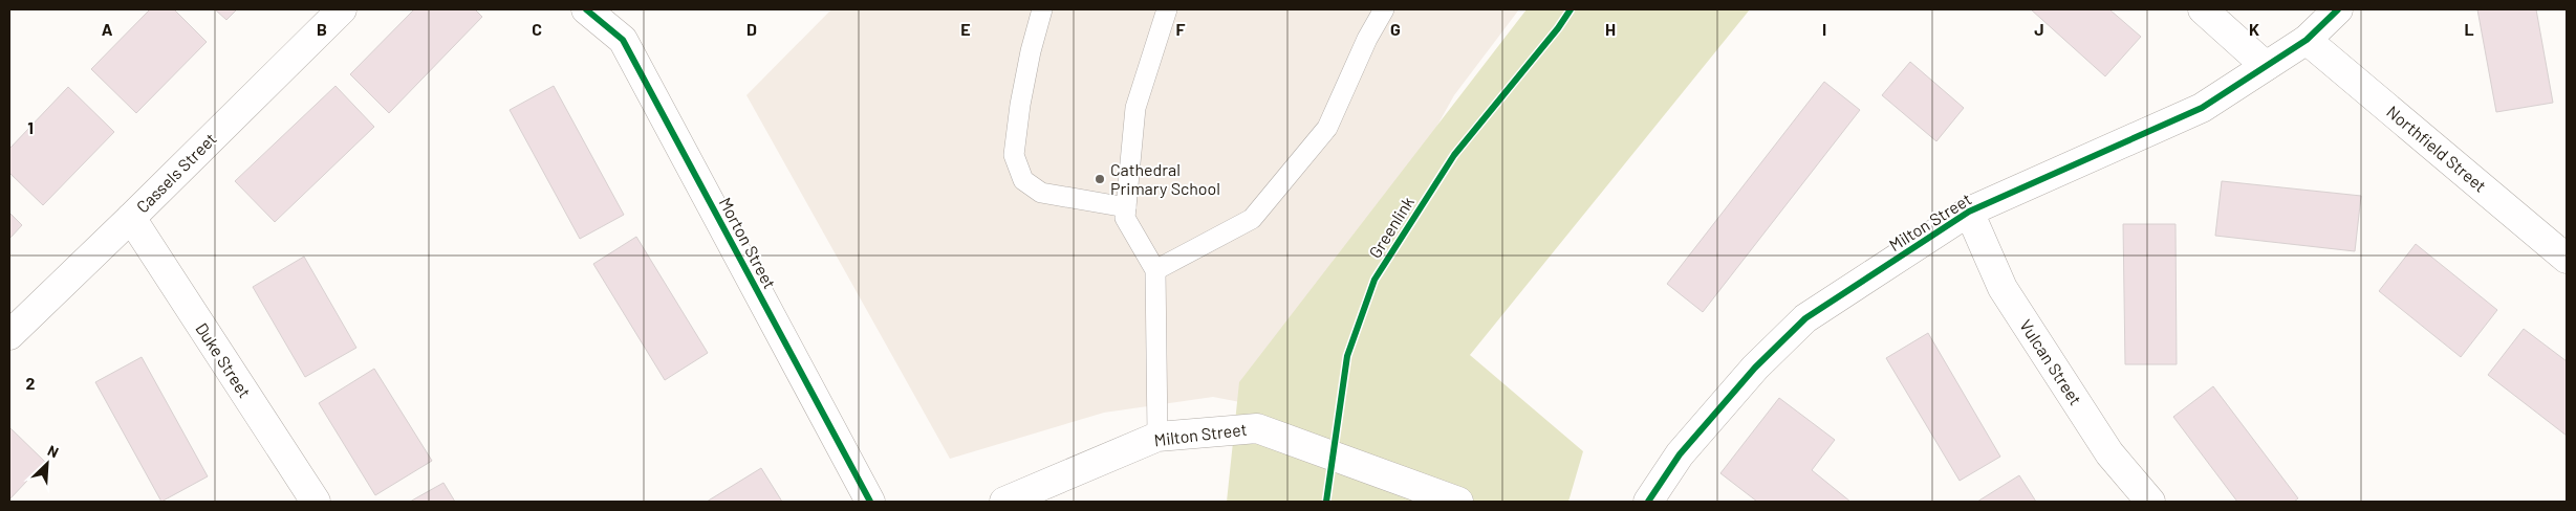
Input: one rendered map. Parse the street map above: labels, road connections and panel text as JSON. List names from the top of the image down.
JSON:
{
  "streets": {
    "street": [
      "Northfield Street",
      "Cassels Street",
      "Milton Street",
      "Morton Street",
      "Duke Street",
      "Vulcan Street"
    ],
    "cycle path": ["Greenlink"]
  },
  "crossings": [
    ["Northfield Street", "Milton Street"],
    ["Cassels Street", "Duke Street"],
    ["Milton Street", "Vulcan Street"]
  ],
  "places": ["Cathedral Primary School"],
  "north": "top right",
  "grid": {
    "columns": [
      "A",
      "B",
      "C",
      "D",
      "E",
      "F",
      "G",
      "H",
      "I",
      "J",
      "K",
      "L"
    ],
    "rows": ["1", "2"]
  }
}
